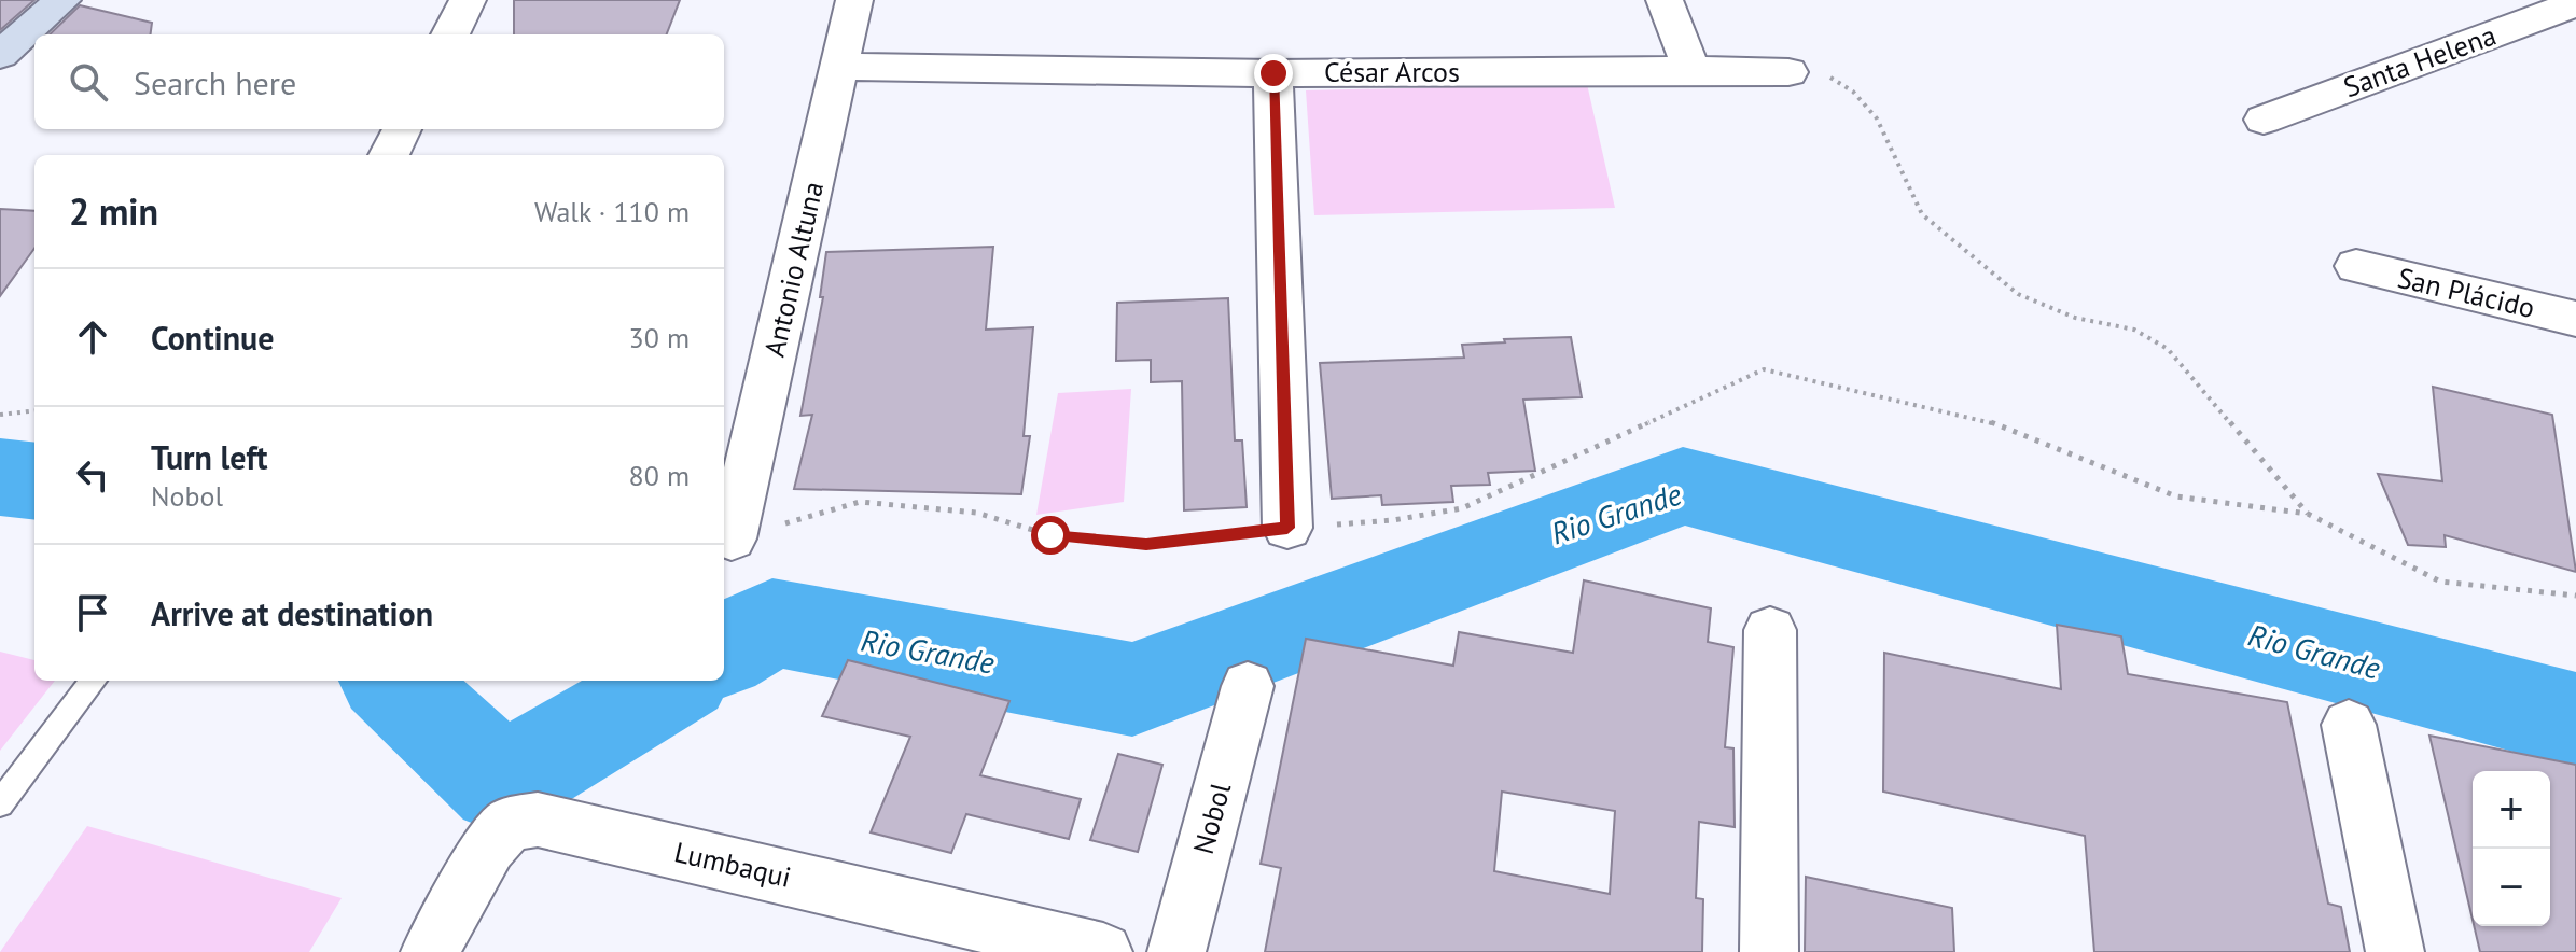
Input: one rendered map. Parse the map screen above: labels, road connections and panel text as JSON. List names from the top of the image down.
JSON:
{
  "streets": {
    "street": [
      "Santa Helena",
      "César Arcos",
      "Antonio Altuna",
      "San Plácido",
      "Nobol",
      "Lumbaqui"
    ]
  },
  "crossings": [
    ["César Arcos", "Antonio Altuna"]
  ],
  "water": ["Rio Grande"],
  "page": {
    "search": "Search here",
    "heading": ["2 min", "Walk · 110 m"],
    "list": [
      ["Continue", "30 m"],
      ["Turn left", "Nobol", "80 m"],
      "Arrive at destination"
    ],
    "map_buttons": ["+", "−"]
  }
}
